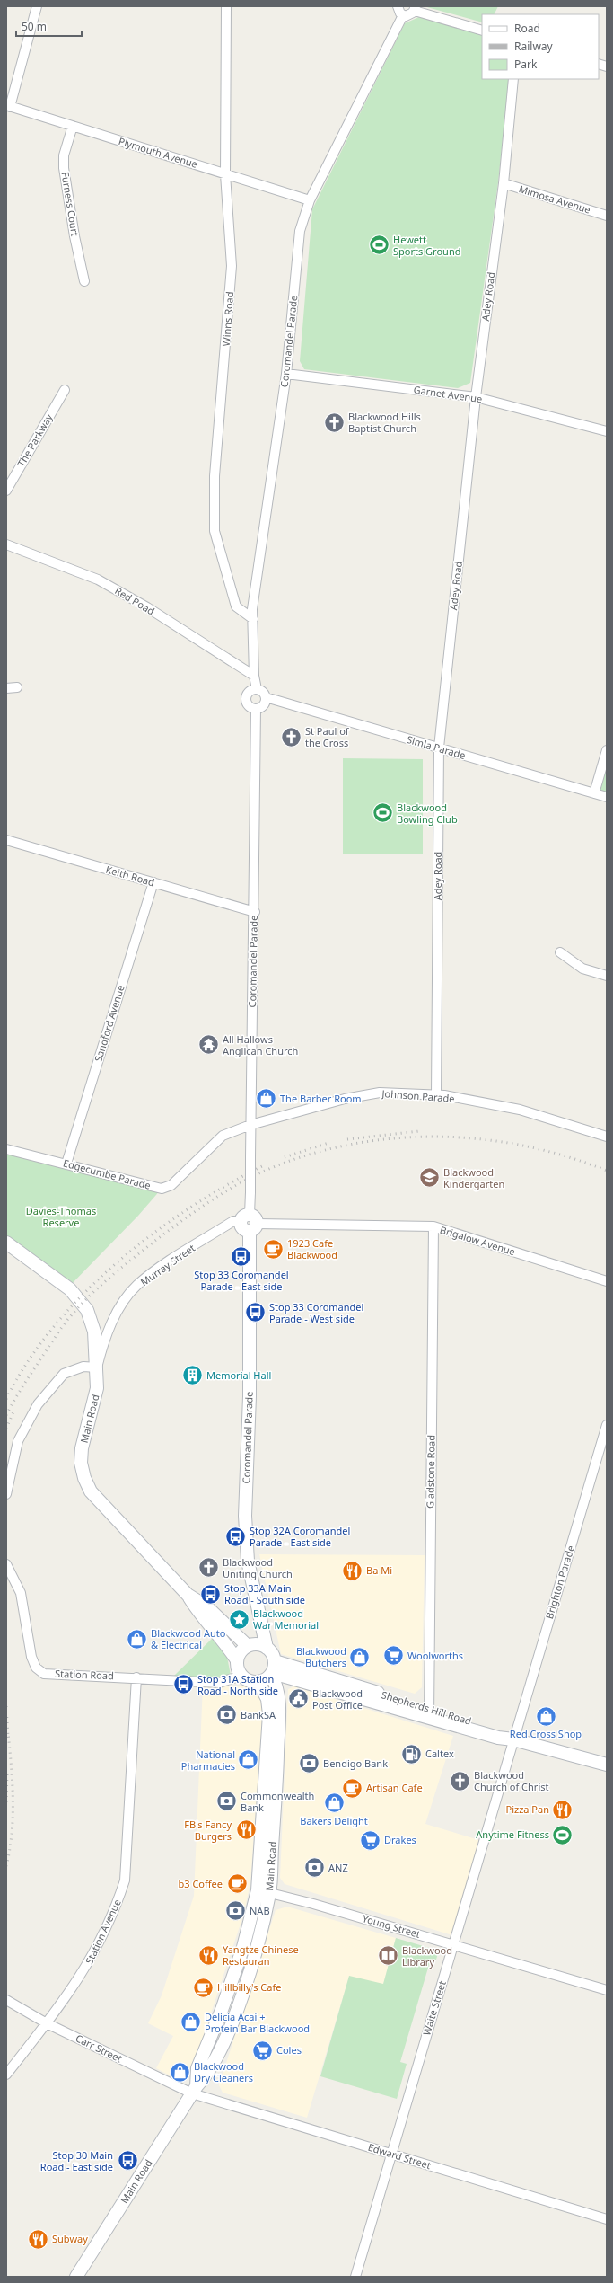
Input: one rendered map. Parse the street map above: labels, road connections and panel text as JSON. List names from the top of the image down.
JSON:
{
  "streets": {
    "main road": ["Coromandel Parade", "Main Road", "Shepherds Hill Road"],
    "street": [
      "Plymouth Avenue",
      "Mimosa Avenue",
      "Furness Court",
      "Adey Road",
      "Winns Road",
      "Garnet Avenue",
      "The Parkway",
      "Red Road",
      "Simla Parade",
      "Keith Road",
      "Sandford Avenue",
      "Johnson Parade",
      "Edgecumbe Parade",
      "Brigalow Avenue",
      "Murray Street",
      "Gladstone Road",
      "Brighton Parade",
      "Station Road",
      "Young Street",
      "Station Avenue",
      "Waite Street",
      "Carr Street",
      "Edward Street"
    ]
  },
  "crossings": [
    ["Plymouth Avenue", "Furness Court"],
    ["Plymouth Avenue", "Winns Road"],
    ["Plymouth Avenue", "Coromandel Parade"],
    ["Mimosa Avenue", "Adey Road"],
    ["Adey Road", "Garnet Avenue"],
    ["Adey Road", "Simla Parade"],
    ["Adey Road", "Johnson Parade"],
    ["Winns Road", "Coromandel Parade"],
    ["Coromandel Parade", "Garnet Avenue"],
    ["Coromandel Parade", "Red Road"],
    ["Coromandel Parade", "Simla Parade"],
    ["Coromandel Parade", "Keith Road"],
    ["Coromandel Parade", "Johnson Parade"],
    ["Coromandel Parade", "Edgecumbe Parade"],
    ["Coromandel Parade", "Brigalow Avenue"],
    ["Coromandel Parade", "Murray Street"],
    ["Coromandel Parade", "Main Road"],
    ["Coromandel Parade", "Station Road"],
    ["Coromandel Parade", "Shepherds Hill Road"],
    ["Keith Road", "Sandford Avenue"],
    ["Sandford Avenue", "Edgecumbe Parade"],
    ["Johnson Parade", "Edgecumbe Parade"],
    ["Brigalow Avenue", "Murray Street"],
    ["Brigalow Avenue", "Gladstone Road"],
    ["Murray Street", "Main Road"],
    ["Main Road", "Station Road"],
    ["Main Road", "Shepherds Hill Road"],
    ["Main Road", "Young Street"],
    ["Main Road", "Carr Street"],
    ["Main Road", "Edward Street"],
    ["Gladstone Road", "Shepherds Hill Road"],
    ["Brighton Parade", "Shepherds Hill Road"],
    ["Brighton Parade", "Waite Street"],
    ["Station Road", "Shepherds Hill Road"],
    ["Station Road", "Station Avenue"],
    ["Shepherds Hill Road", "Waite Street"],
    ["Young Street", "Waite Street"],
    ["Station Avenue", "Carr Street"],
    ["Waite Street", "Edward Street"],
    ["Carr Street", "Edward Street"]
  ],
  "parks": ["Davies-Thomas Reserve"],
  "places": {
    "sports": ["Hewett Sports Ground", "Blackwood Bowling Club", "Anytime Fitness"],
    "church": [
      "Blackwood Hills Baptist Church",
      "St Paul of the Cross",
      "Blackwood Uniting Church",
      "Blackwood Church of Christ"
    ],
    "temple": ["All Hallows Anglican Church"],
    "shop": [
      "The Barber Room",
      "Blackwood Auto & Electrical",
      "Blackwood Butchers",
      "Red Cross Shop",
      "National Pharmacies",
      "Bakers Delight",
      "Delicia Acai + Protein Bar Blackwood",
      "Blackwood Dry Cleaners"
    ],
    "school or university": ["Blackwood Kindergarten"],
    "cafe": [
      "1923 Cafe Blackwood",
      "Artisan Cafe",
      "b3 Coffee",
      "Hillbilly's Cafe"
    ],
    "bus stop": [
      "Stop 33 Coromandel Parade - East side",
      "Stop 33 Coromandel Parade - West side",
      "Stop 32A Coromandel Parade - East side",
      "Stop 33A Main Road - South side",
      "Stop 31A Station Road - North side",
      "Stop 30 Main Road - East side"
    ],
    "building": ["Memorial Hall"],
    "restaurant": [
      "Ba Mi",
      "Pizza Pan",
      "FB's Fancy Burgers",
      "Yangtze Chinese Restauran",
      "Subway"
    ],
    "place": ["Blackwood War Memorial"],
    "supermarket": ["Woolworths", "Drakes", "Coles"],
    "public building": ["Blackwood Post Office"],
    "bank": [
      "BankSA",
      "Bendigo Bank",
      "Commonwealth Bank",
      "ANZ",
      "NAB"
    ],
    "fuel station": ["Caltex"],
    "library": ["Blackwood Library"]
  },
  "legend": ["Road", "Railway", "Park"],
  "scale_bar": "50 m"
}
